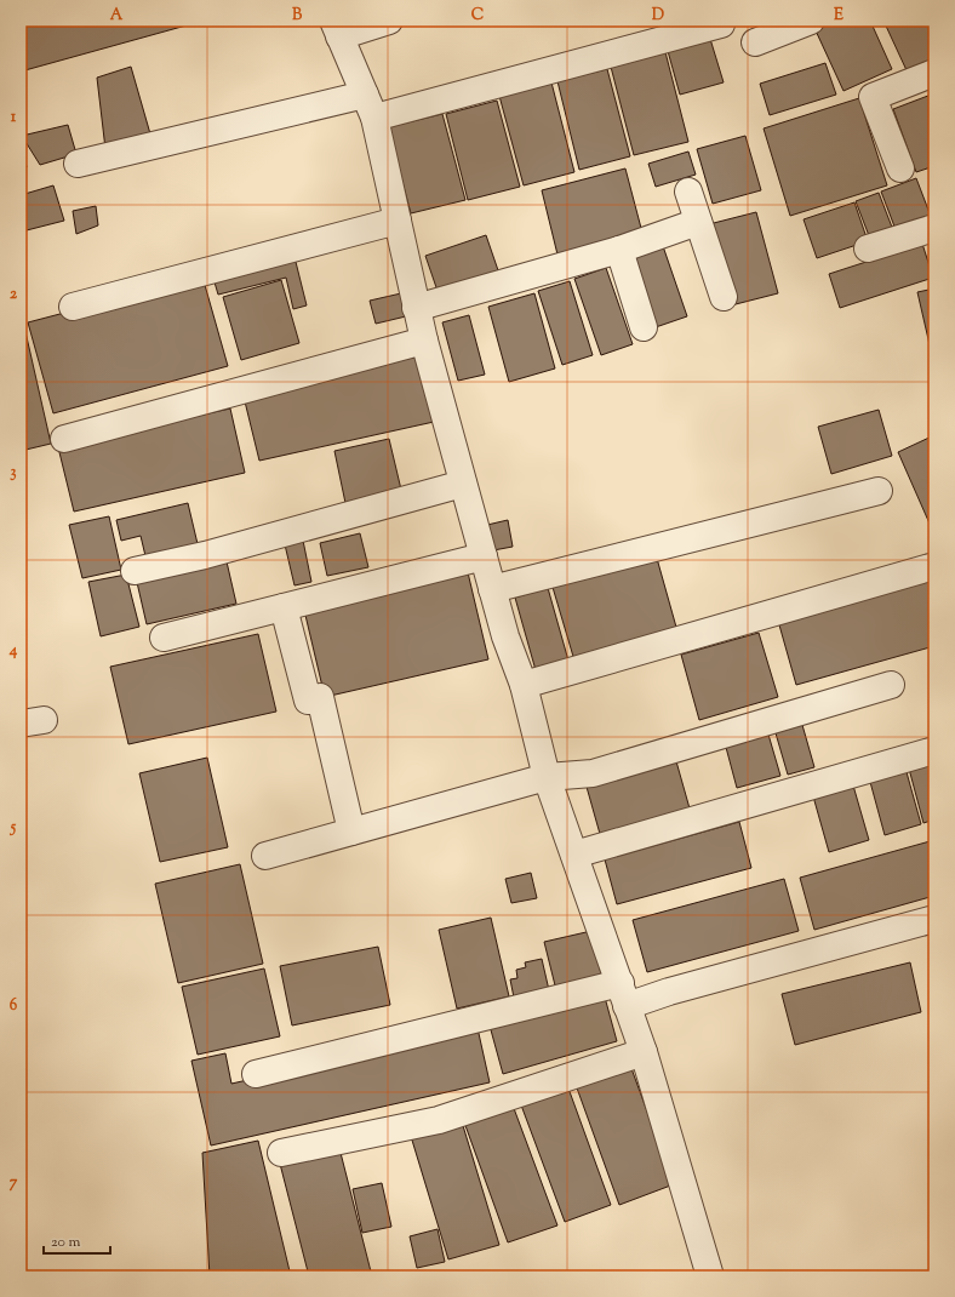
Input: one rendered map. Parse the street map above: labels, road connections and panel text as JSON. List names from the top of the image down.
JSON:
{
  "scale_bar": "20 m",
  "grid": {
    "columns": [
      "A",
      "B",
      "C",
      "D",
      "E"
    ],
    "rows": [
      "1",
      "2",
      "3",
      "4",
      "5",
      "6",
      "7"
    ]
  }
}
